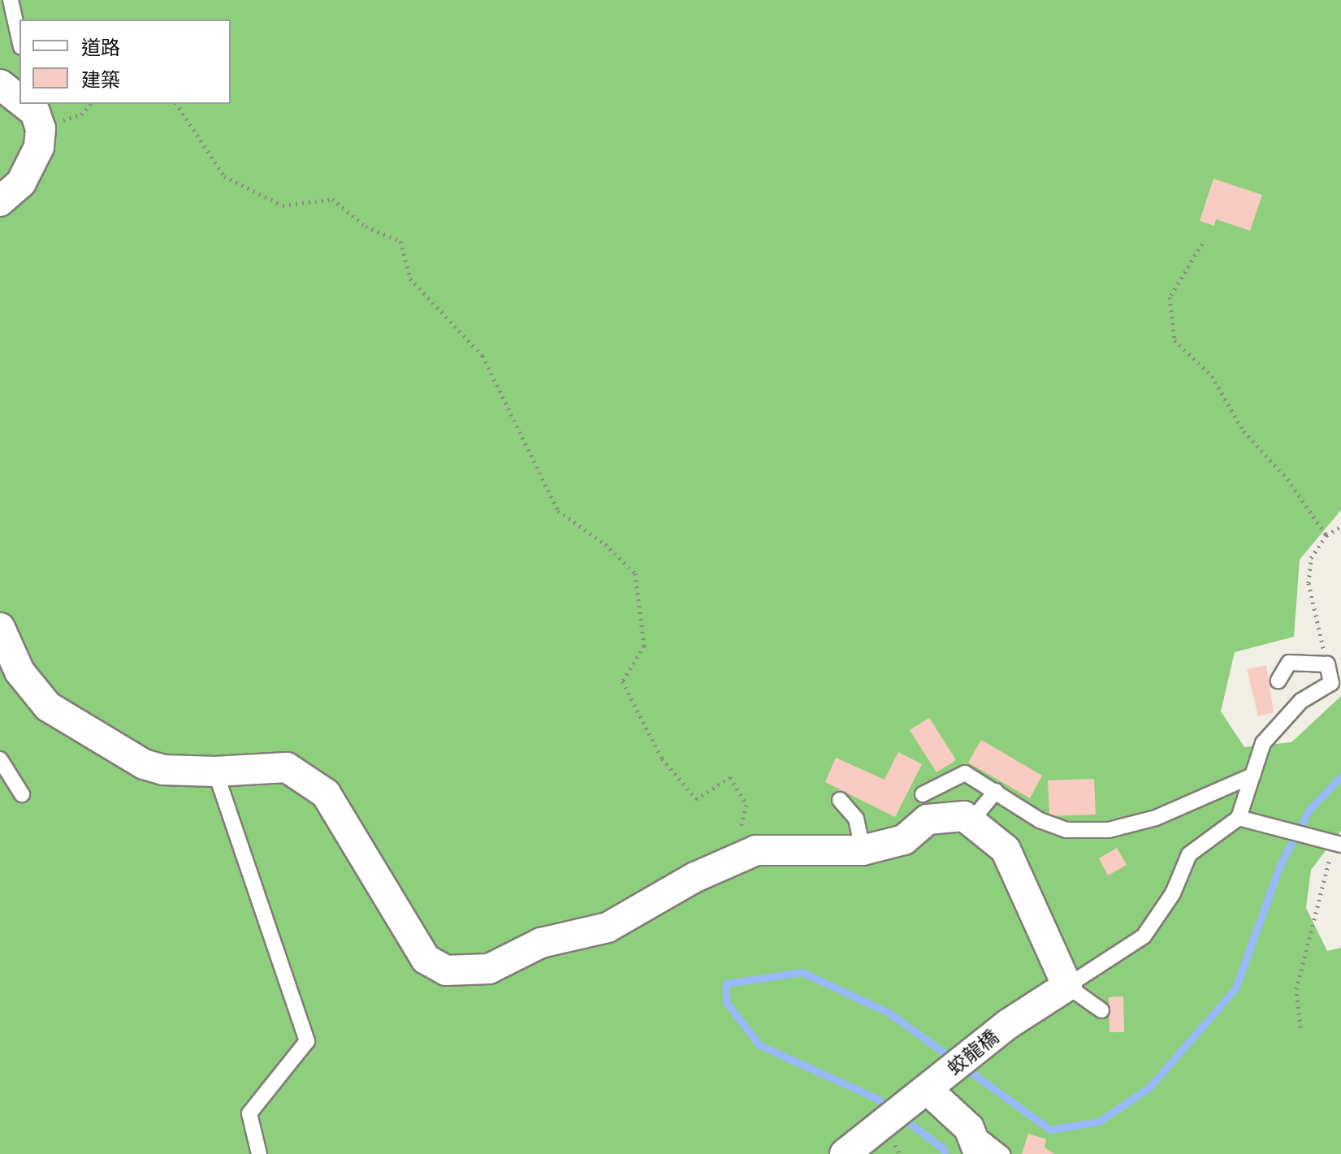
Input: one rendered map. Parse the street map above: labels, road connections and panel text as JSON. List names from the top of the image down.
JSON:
{
  "streets": {
    "street": ["蛟龍橋"]
  },
  "legend": ["道路", "建築"]
}
